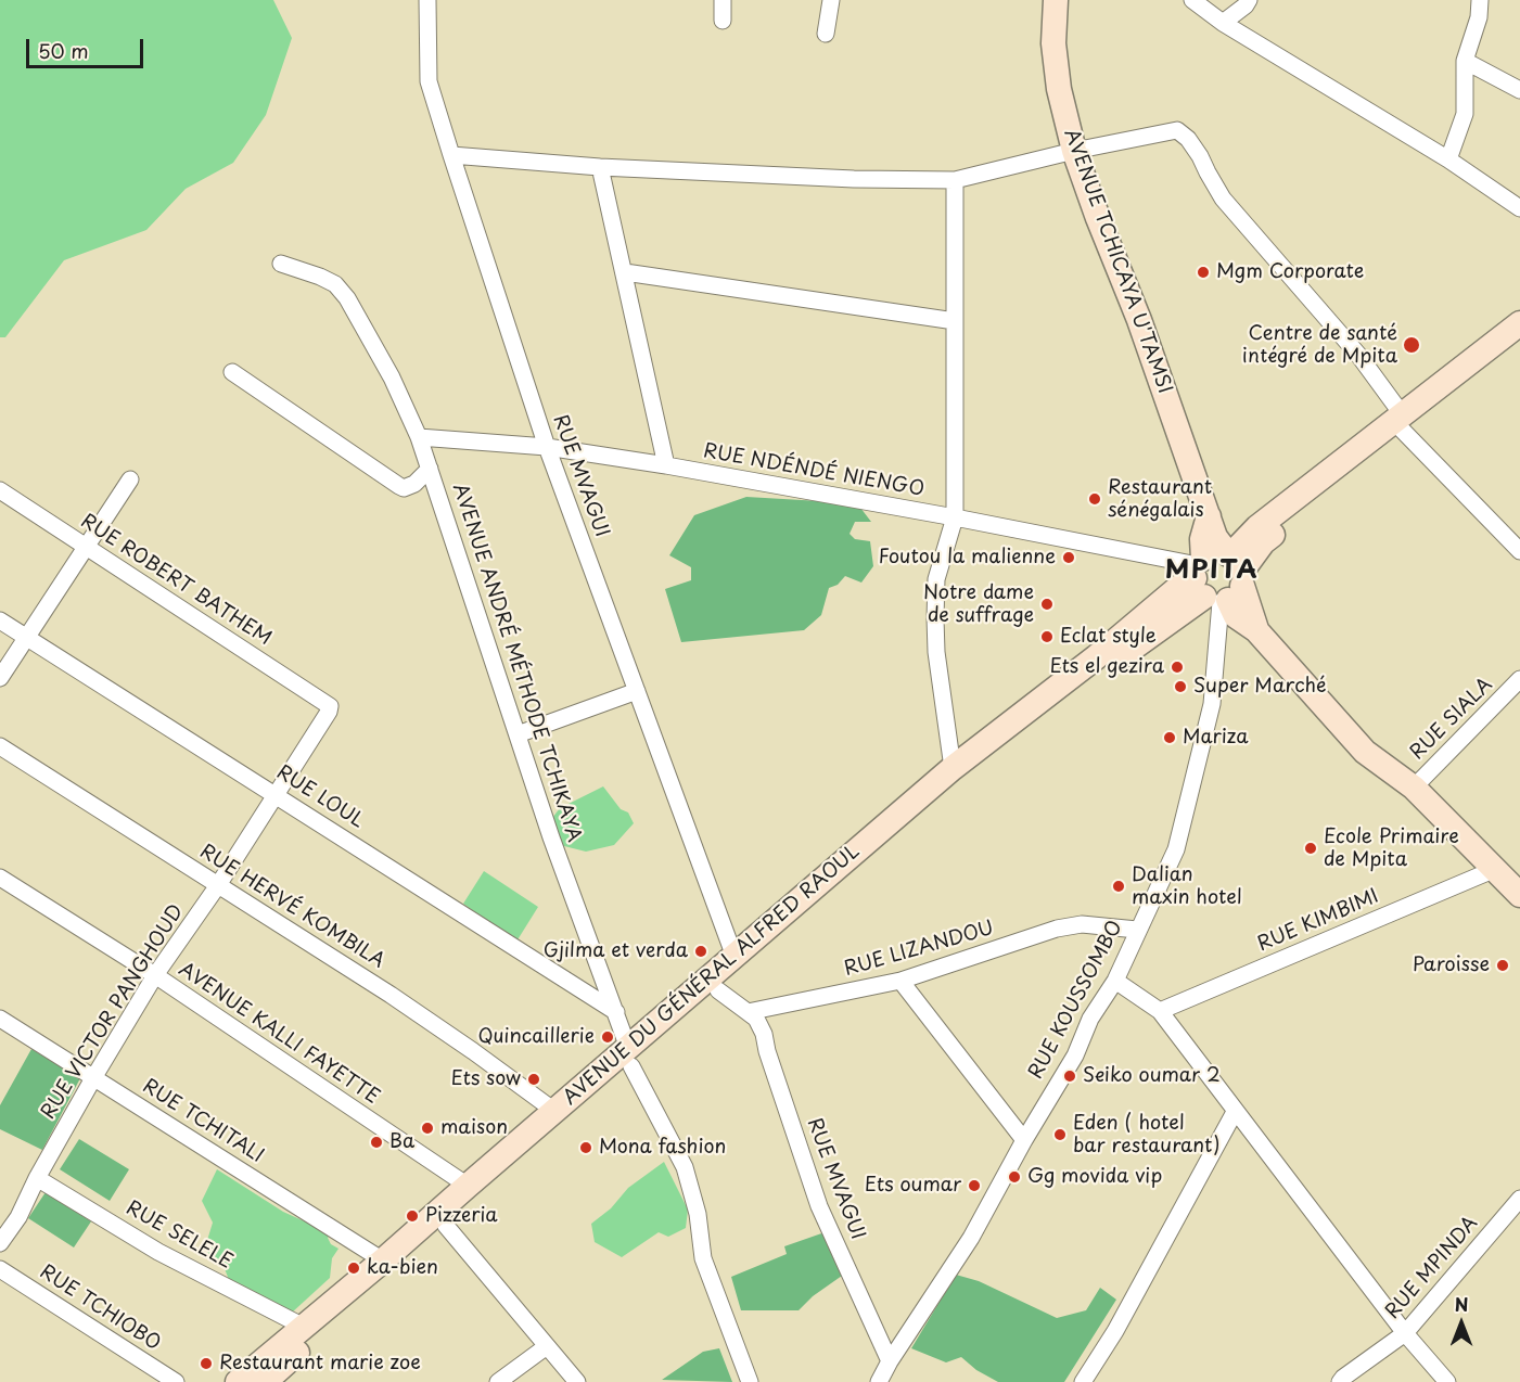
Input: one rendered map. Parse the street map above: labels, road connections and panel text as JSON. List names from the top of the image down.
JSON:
{
  "streets": {
    "street": [
      "AVENUE TCHICAYA U'TAMSI",
      "RUE NDÉNDÉ NIENGO",
      "RUE MVAGUI",
      "RUE ROBERT BATHEM",
      "AVENUE ANDRÉ MÉTHODE TCHIKAYA",
      "RUE SIALA",
      "RUE LOUL",
      "RUE HERVÉ KOMBILA",
      "RUE KIMBIMI",
      "RUE LIZANDOU",
      "AVENUE DU GÉNÉRAL ALFRED RAOUL",
      "RUE KOUSSOMBO",
      "RUE VICTOR PANGHOUD",
      "AVENUE KALLI FAYETTE",
      "RUE TCHITALI",
      "RUE SELELE",
      "RUE MPINDA",
      "RUE TCHIOBO"
    ]
  },
  "crossings": [
    ["AVENUE TCHICAYA U'TAMSI", "RUE NDÉNDÉ NIENGO"],
    ["AVENUE TCHICAYA U'TAMSI", "RUE SIALA"],
    ["AVENUE TCHICAYA U'TAMSI", "AVENUE DU GÉNÉRAL ALFRED RAOUL"],
    ["AVENUE TCHICAYA U'TAMSI", "RUE KOUSSOMBO"],
    ["RUE NDÉNDÉ NIENGO", "RUE MVAGUI"],
    ["RUE NDÉNDÉ NIENGO", "AVENUE ANDRÉ MÉTHODE TCHIKAYA"],
    ["RUE NDÉNDÉ NIENGO", "AVENUE DU GÉNÉRAL ALFRED RAOUL"],
    ["RUE NDÉNDÉ NIENGO", "RUE KOUSSOMBO"],
    ["RUE MVAGUI", "RUE LIZANDOU"],
    ["RUE MVAGUI", "AVENUE DU GÉNÉRAL ALFRED RAOUL"],
    ["RUE MVAGUI", "RUE KOUSSOMBO"],
    ["RUE ROBERT BATHEM", "RUE VICTOR PANGHOUD"],
    ["AVENUE ANDRÉ MÉTHODE TCHIKAYA", "RUE LOUL"],
    ["AVENUE ANDRÉ MÉTHODE TCHIKAYA", "AVENUE DU GÉNÉRAL ALFRED RAOUL"],
    ["RUE LOUL", "RUE VICTOR PANGHOUD"],
    ["RUE HERVÉ KOMBILA", "AVENUE DU GÉNÉRAL ALFRED RAOUL"],
    ["RUE HERVÉ KOMBILA", "RUE VICTOR PANGHOUD"],
    ["RUE LIZANDOU", "RUE KOUSSOMBO"],
    ["AVENUE DU GÉNÉRAL ALFRED RAOUL", "RUE KOUSSOMBO"],
    ["AVENUE DU GÉNÉRAL ALFRED RAOUL", "AVENUE KALLI FAYETTE"],
    ["AVENUE DU GÉNÉRAL ALFRED RAOUL", "RUE TCHITALI"],
    ["AVENUE DU GÉNÉRAL ALFRED RAOUL", "RUE SELELE"],
    ["RUE VICTOR PANGHOUD", "AVENUE KALLI FAYETTE"],
    ["RUE VICTOR PANGHOUD", "RUE TCHITALI"],
    ["RUE VICTOR PANGHOUD", "RUE SELELE"]
  ],
  "districts": ["MPITA"],
  "places": [
    "Mgm Corporate",
    "Centre de santé intégré de Mpita",
    "Restaurant sénégalais",
    "Foutou la malienne",
    "Notre dame de suffrage",
    "Eclat style",
    "Ets el gezira",
    "Super Marché",
    "Mariza",
    "Ecole Primaire de Mpita",
    "Dalian maxin hotel",
    "Gjilma et verda",
    "Paroisse",
    "Quincaillerie",
    "Seiko oumar 2",
    "Ets sow",
    "maison",
    "Eden ( hotel bar restaurant)",
    "Ba",
    "Mona fashion",
    "Gg movida vip",
    "Ets oumar",
    "Pizzeria",
    "ka-bien",
    "Restaurant marie zoe"
  ],
  "scale_bar": "50 m",
  "north": "top"
}
